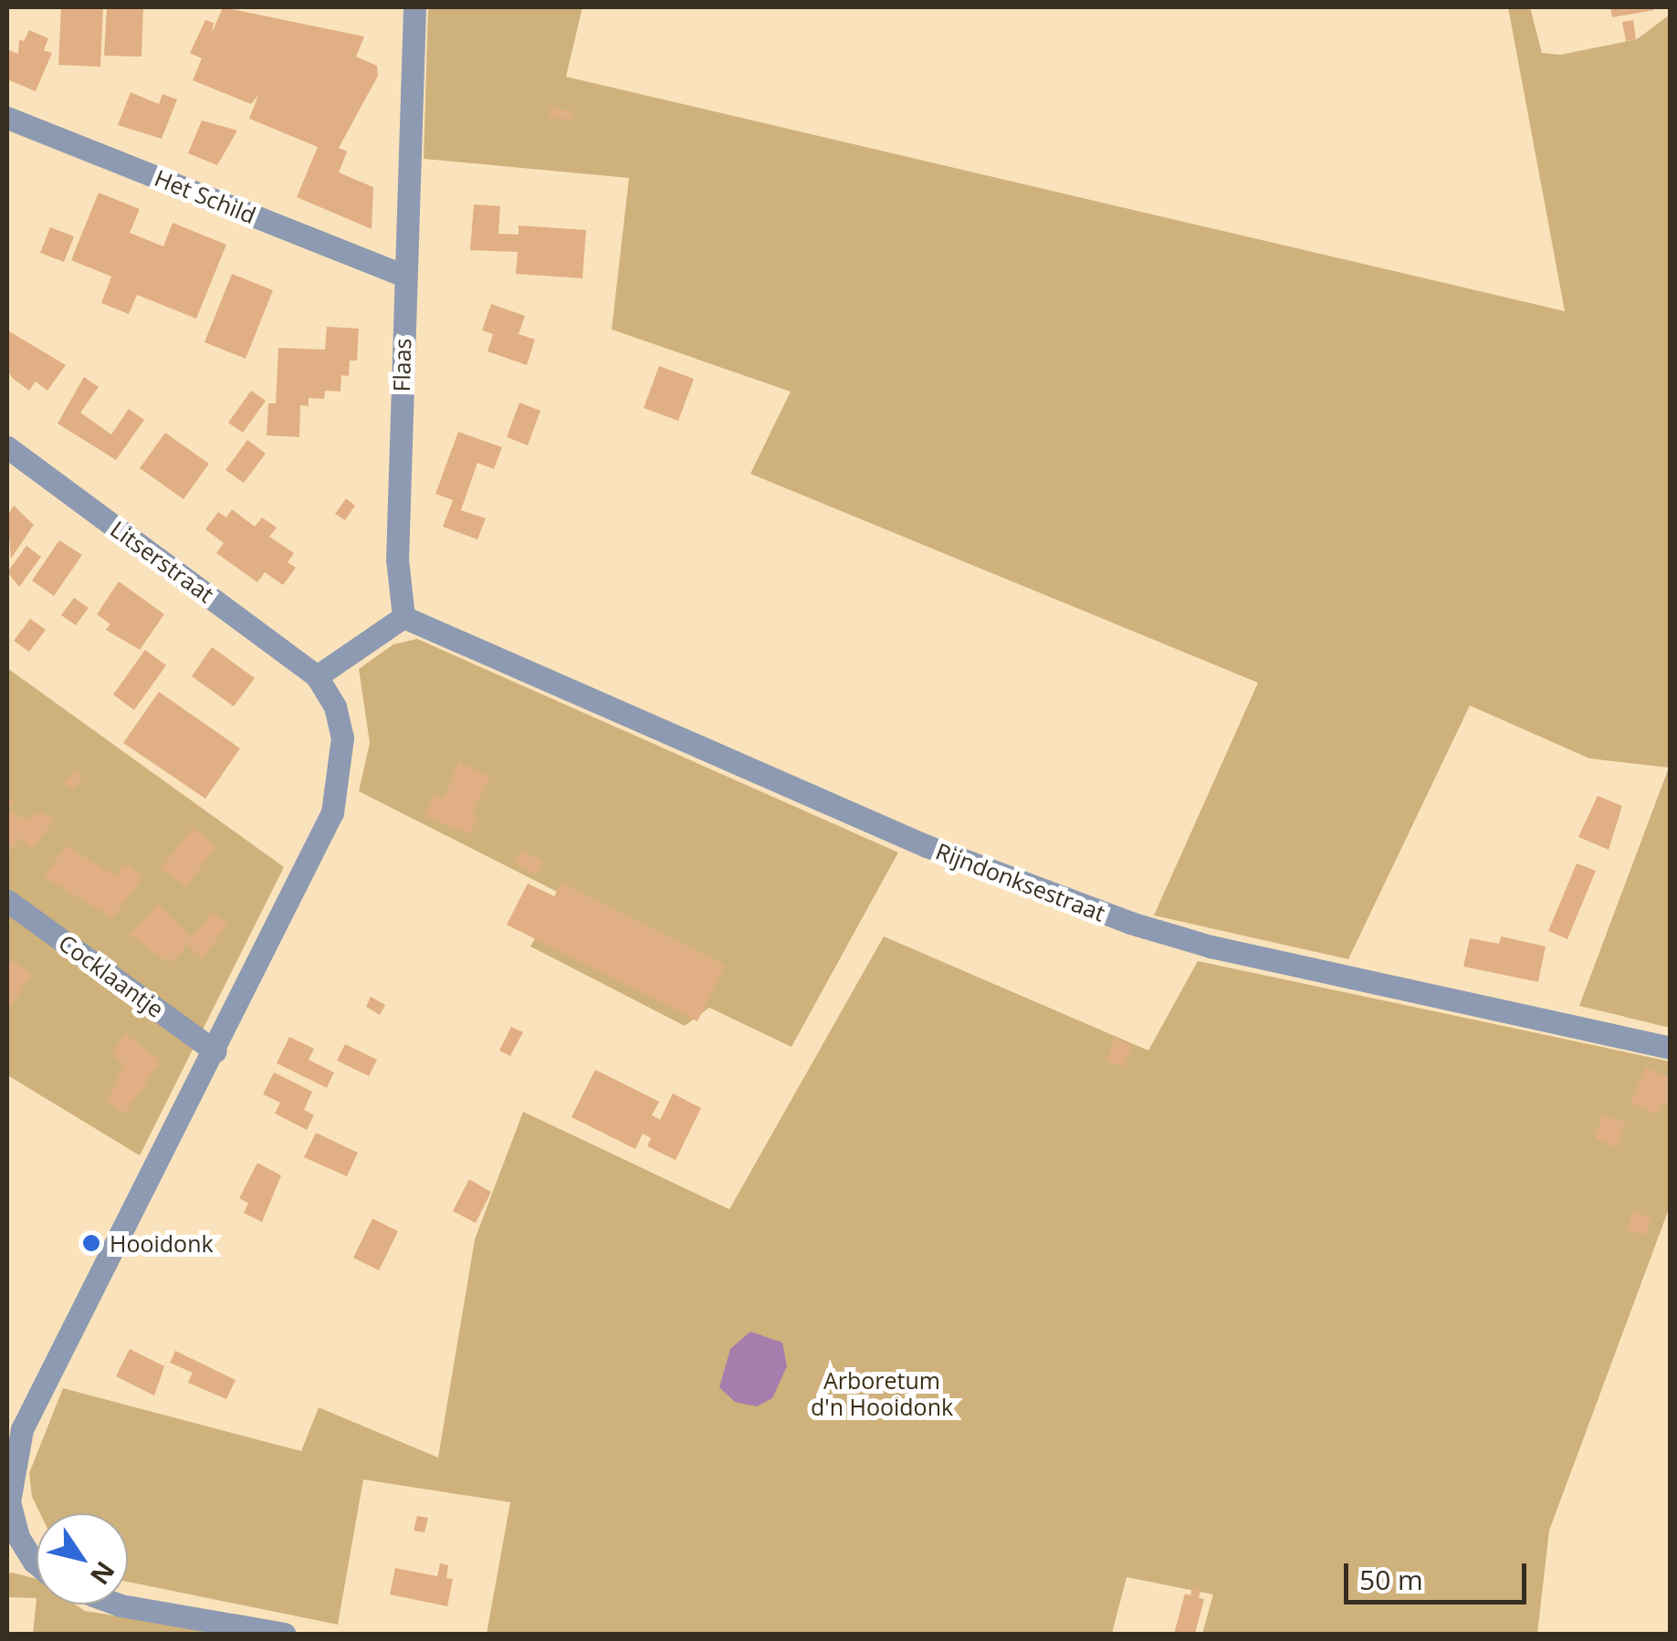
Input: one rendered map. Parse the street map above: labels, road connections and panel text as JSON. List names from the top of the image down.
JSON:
{
  "streets": {
    "street": [
      "Het Schild",
      "Flaas",
      "Litserstraat",
      "Rijndonksestraat",
      "Cocklaantje"
    ]
  },
  "crossings": [
    ["Het Schild", "Flaas"],
    ["Flaas", "Rijndonksestraat"]
  ],
  "parks": ["Arboretum d'n Hooidonk"],
  "places": ["Hooidonk"],
  "scale_bar": "50 m",
  "north": "bottom right"
}
